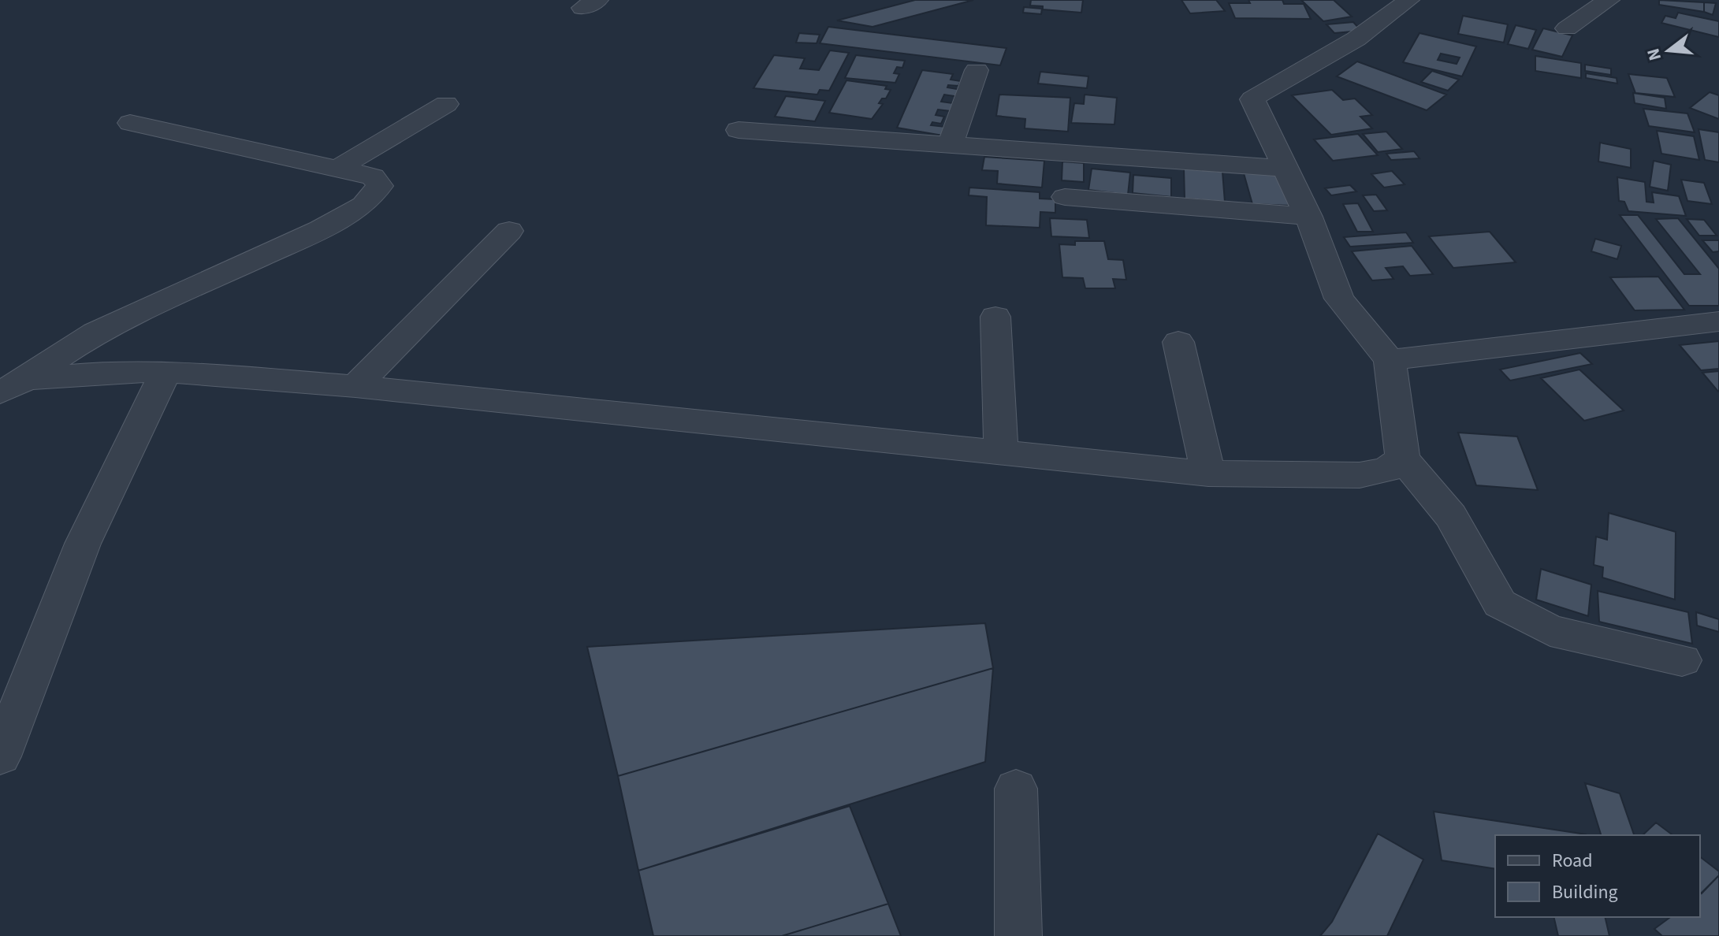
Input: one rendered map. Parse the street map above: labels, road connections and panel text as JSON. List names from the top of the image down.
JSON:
{
  "legend": ["Road", "Building"],
  "north": "left"
}
